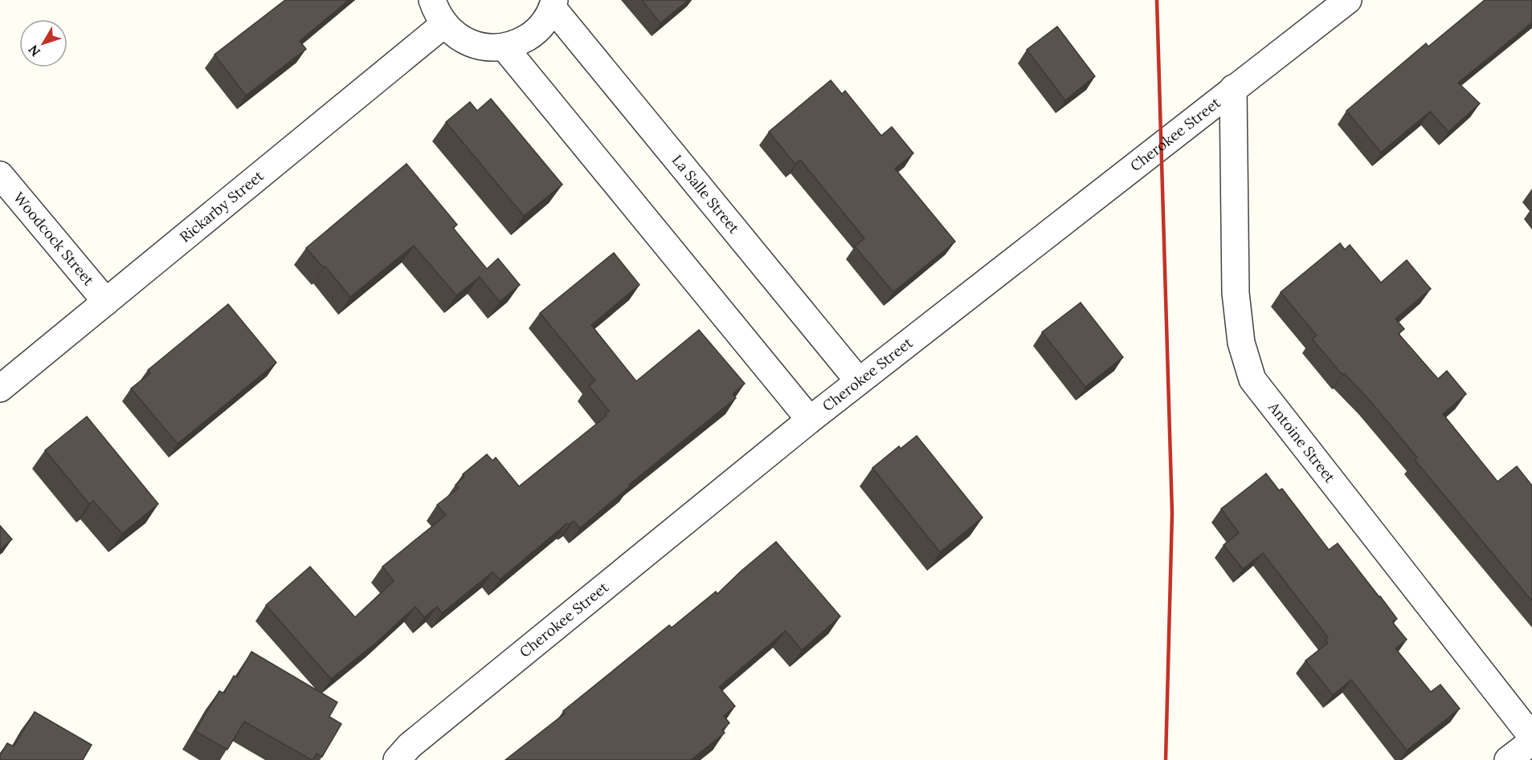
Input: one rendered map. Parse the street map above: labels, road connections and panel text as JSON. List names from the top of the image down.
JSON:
{
  "streets": {
    "street": [
      "Cherokee Street",
      "La Salle Street",
      "Rickarby Street",
      "Woodcock Street",
      "Antoine Street"
    ]
  },
  "crossings": [
    ["Cherokee Street", "La Salle Street"],
    ["Cherokee Street", "Antoine Street"],
    ["Rickarby Street", "Woodcock Street"]
  ],
  "north": "bottom left"
}
